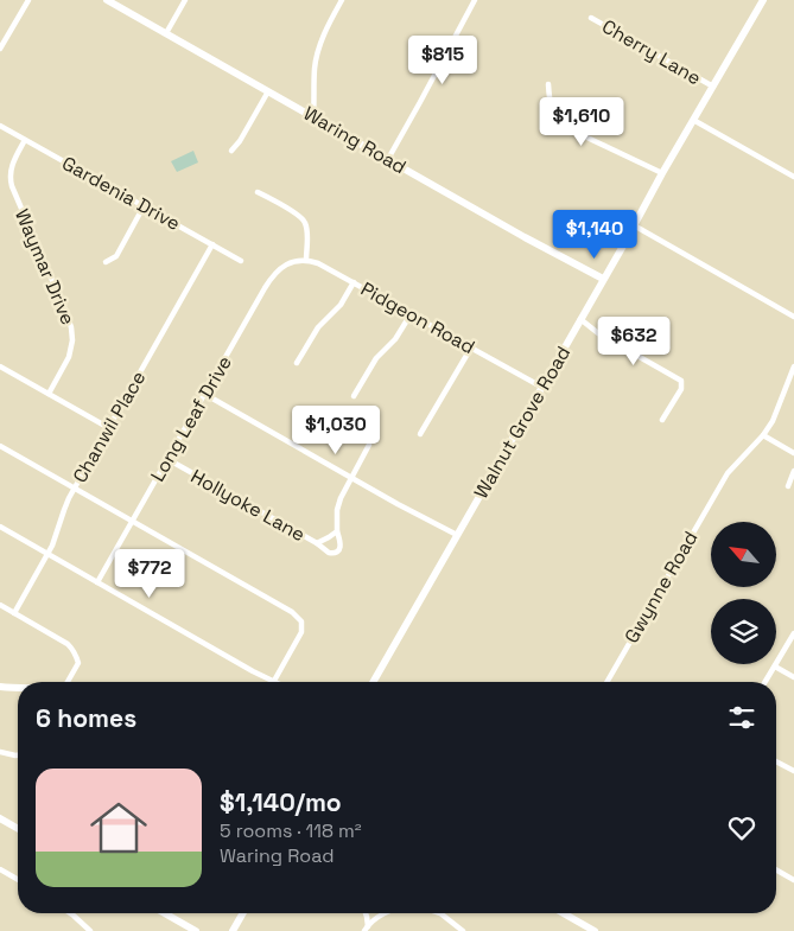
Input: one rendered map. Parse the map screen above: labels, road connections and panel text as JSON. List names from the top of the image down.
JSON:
{
  "streets": {
    "main road": ["Waring Road", "Walnut Grove Road"],
    "street": [
      "Cherry Lane",
      "Gardenia Drive",
      "Waymar Drive",
      "Pidgeon Road",
      "Long Leaf Drive",
      "Chanwil Place",
      "Hollyoke Lane",
      "Gwynne Road"
    ]
  },
  "crossings": [
    ["Cherry Lane", "Walnut Grove Road"],
    ["Waring Road", "Walnut Grove Road"],
    ["Gardenia Drive", "Waymar Drive"],
    ["Gardenia Drive", "Chanwil Place"],
    ["Pidgeon Road", "Long Leaf Drive"],
    ["Pidgeon Road", "Walnut Grove Road"],
    ["Long Leaf Drive", "Hollyoke Lane"]
  ],
  "north": "top left",
  "page": {
    "price": [
      "$815",
      "$1,610",
      "$1,140",
      "$632",
      "$1,030",
      "$772"
    ],
    "heading": "6 homes",
    "list": [
      {
        "name": "$1,140/mo",
        "note": "5 rooms · 118 m² · Waring Road"
      }
    ]
  }
}
